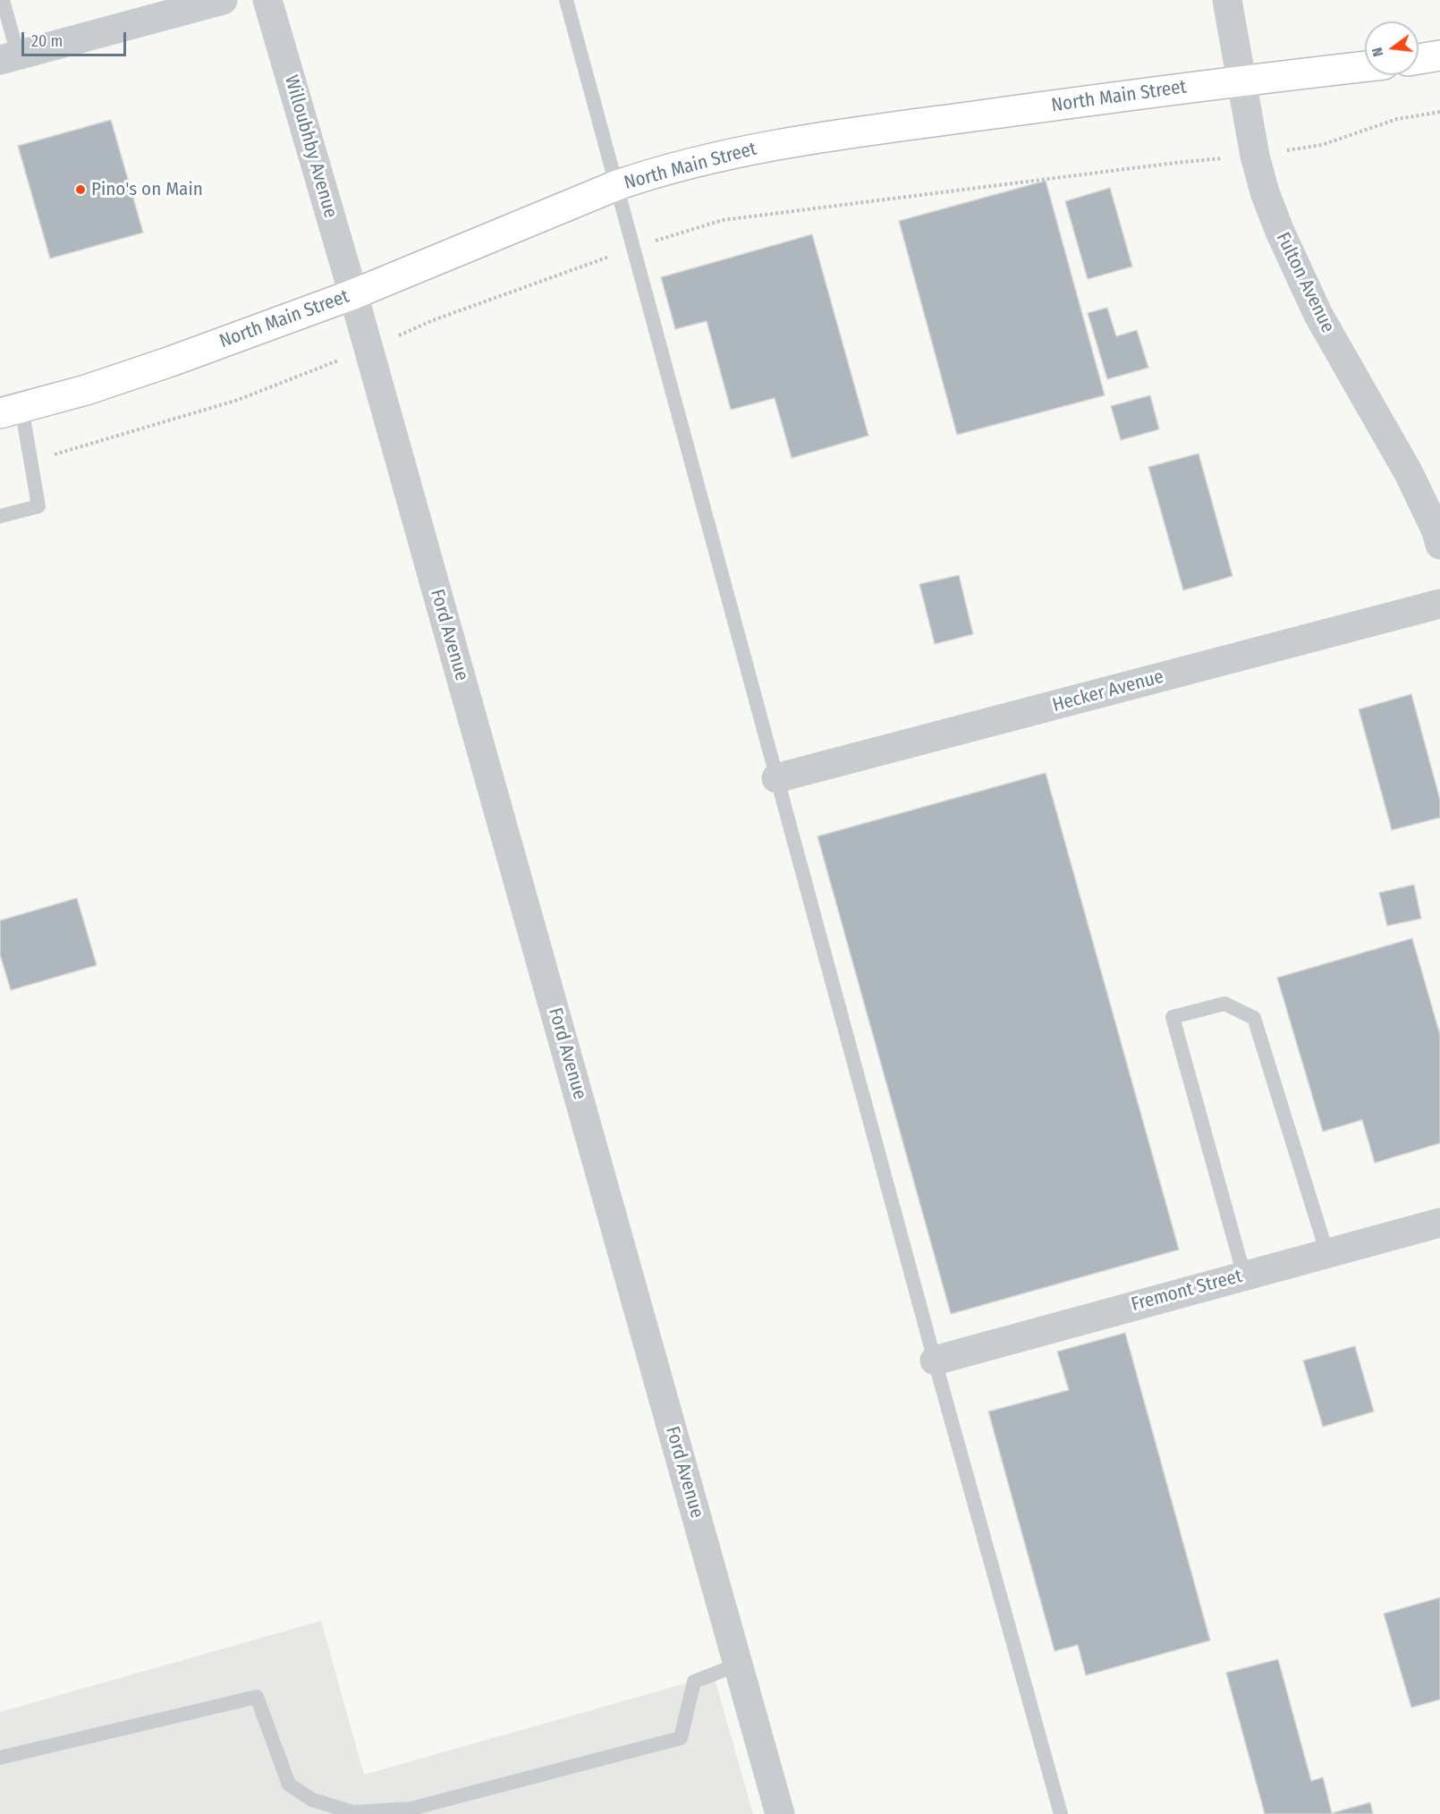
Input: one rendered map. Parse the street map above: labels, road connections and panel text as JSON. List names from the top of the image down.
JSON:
{
  "streets": {
    "main road": ["North Main Street"],
    "street": [
      "Willoubhby Avenue",
      "Fulton Avenue",
      "Ford Avenue",
      "Hecker Avenue",
      "Fremont Street"
    ]
  },
  "crossings": [
    ["North Main Street", "Willoubhby Avenue"],
    ["North Main Street", "Fulton Avenue"],
    ["North Main Street", "Ford Avenue"],
    ["Willoubhby Avenue", "Ford Avenue"]
  ],
  "places": ["Pino's on Main"],
  "scale_bar": "20 m",
  "north": "left"
}
